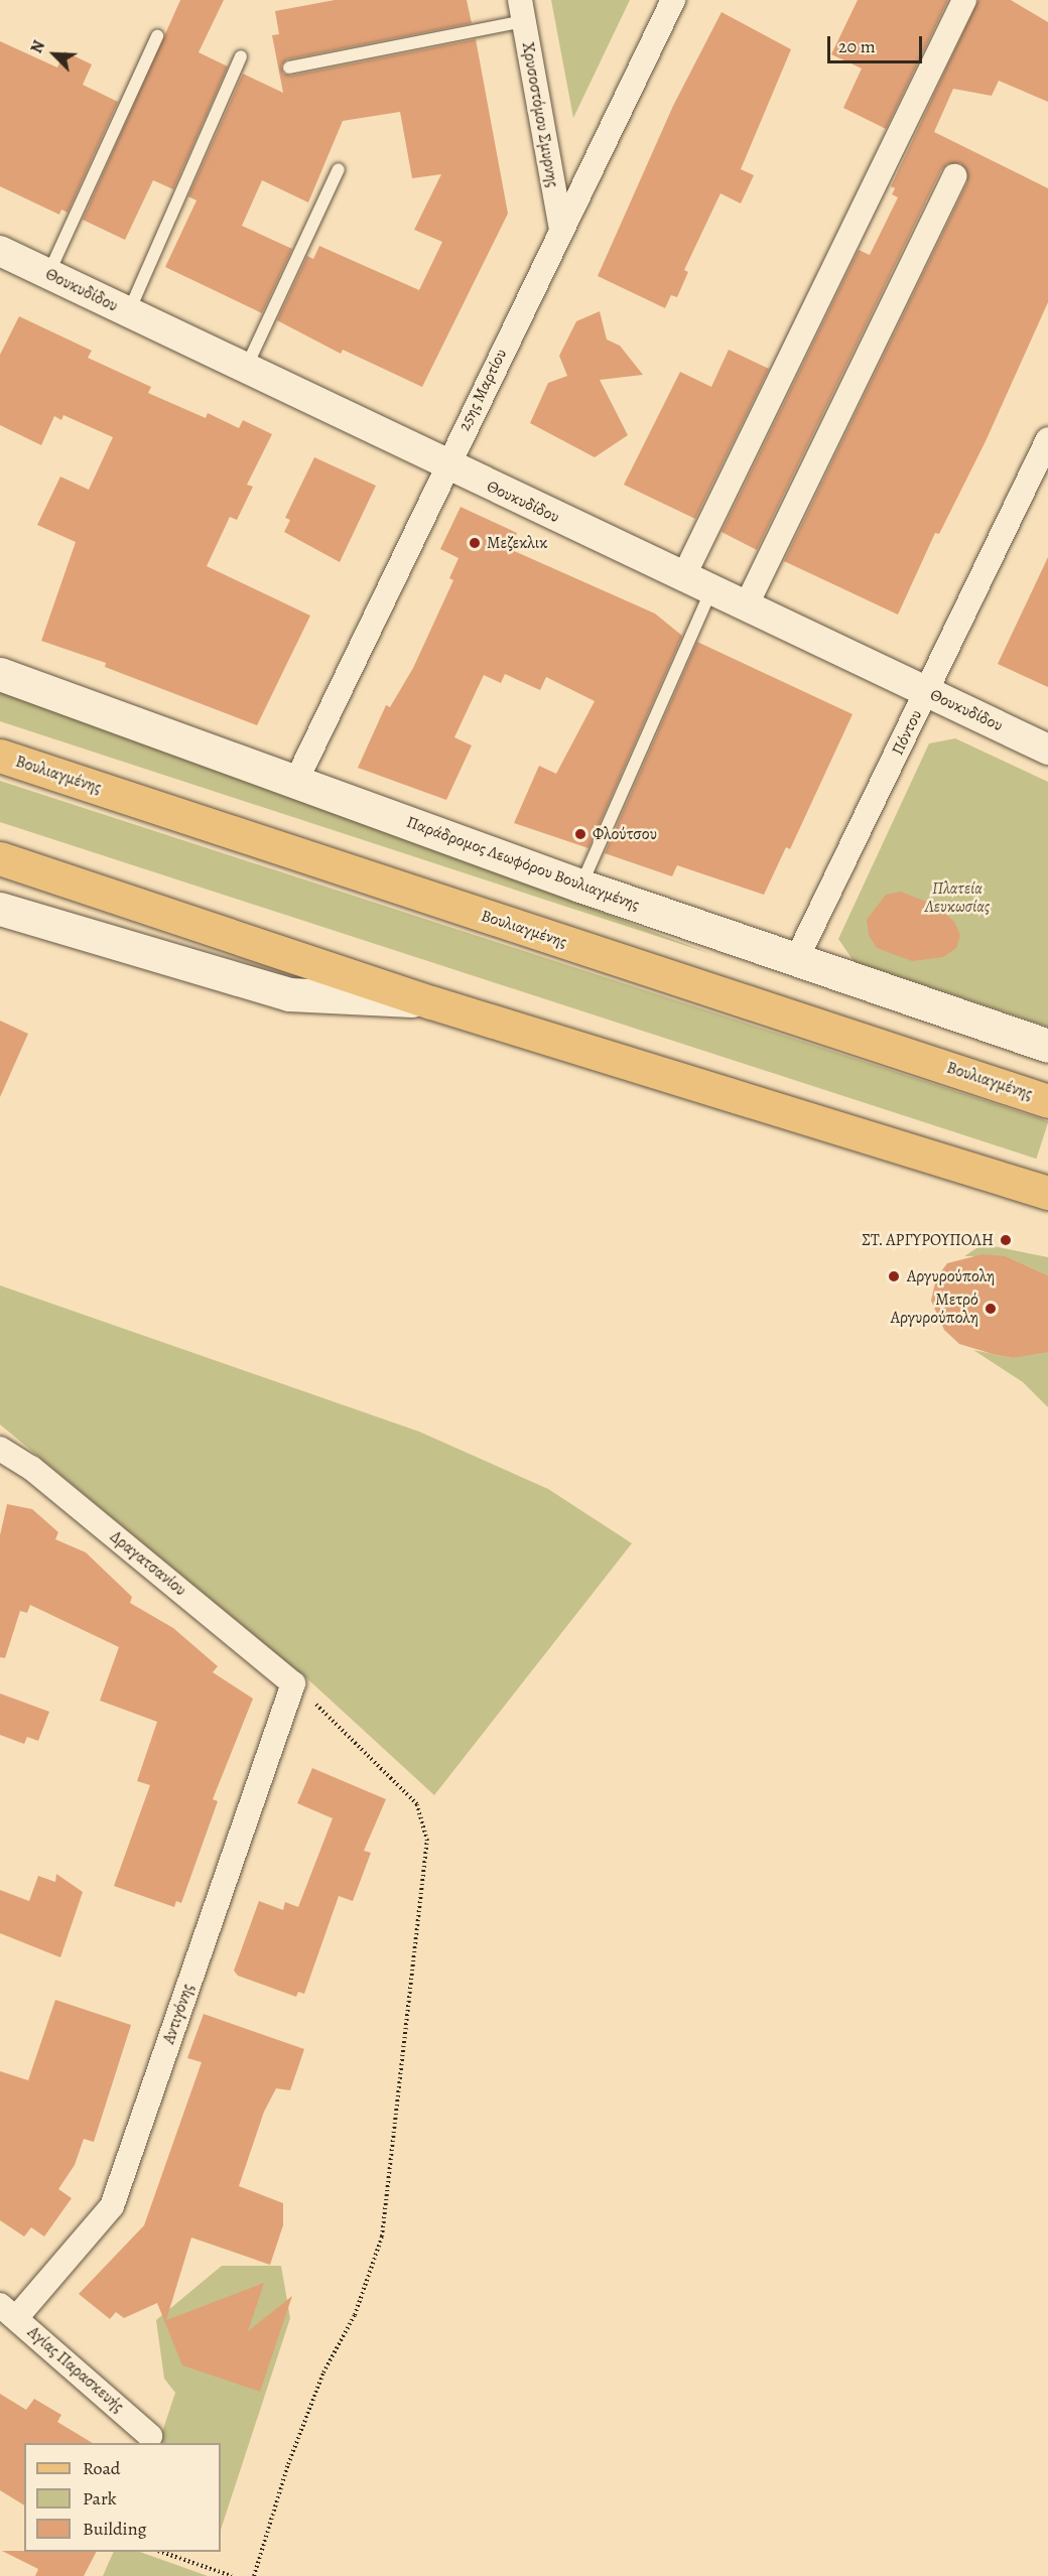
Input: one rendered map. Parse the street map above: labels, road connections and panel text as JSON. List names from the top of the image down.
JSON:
{
  "streets": {
    "main road": ["Βουλιαγμένης", "Παράδρομος Λεωφόρου Βουλιαγμένης"],
    "street": [
      "Χρυσοστόμου Σμυρνης",
      "Θουκυδίδου",
      "25ης Μαρτίου",
      "Πόντου",
      "Δραγατσανίου",
      "Αντιγόνης",
      "Αγίας Παρασκευής"
    ]
  },
  "crossings": [
    ["Χρυσοστόμου Σμυρνης", "25ης Μαρτίου"],
    ["Θουκυδίδου", "25ης Μαρτίου"],
    ["Θουκυδίδου", "Πόντου"],
    ["25ης Μαρτίου", "Παράδρομος Λεωφόρου Βουλιαγμένης"],
    ["Πόντου", "Παράδρομος Λεωφόρου Βουλιαγμένης"],
    ["Δραγατσανίου", "Αντιγόνης"],
    ["Αντιγόνης", "Αγίας Παρασκευής"]
  ],
  "parks": ["Πλατεία Λευκωσίας"],
  "places": [
    "Μεζεκλικ",
    "Φλούτσου",
    "ΣΤ. ΑΡΓΥΡΟΥΠΟΛΗ",
    "Αργυρούπολη",
    "Μετρό Αργυρούπολη"
  ],
  "legend": ["Road", "Park", "Building"],
  "scale_bar": "20 m",
  "north": "top left"
}
